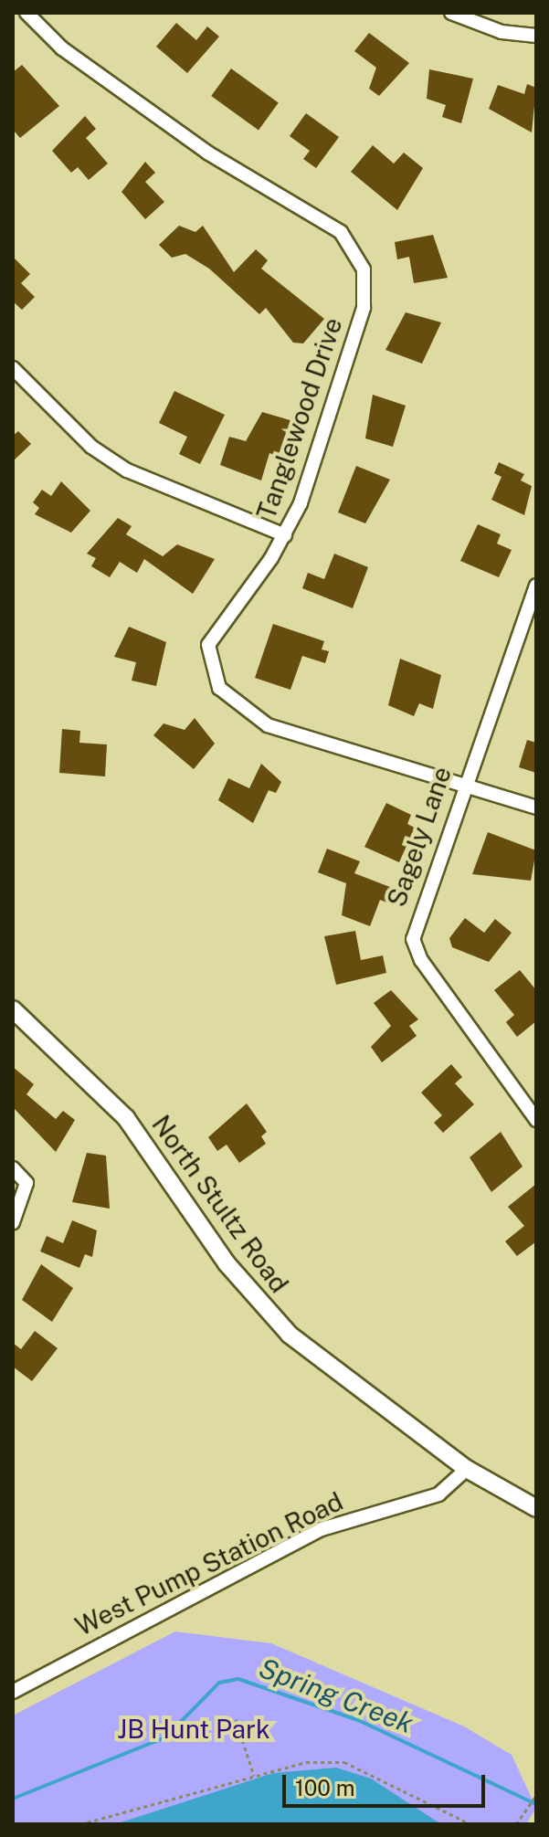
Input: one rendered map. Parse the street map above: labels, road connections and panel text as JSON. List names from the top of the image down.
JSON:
{
  "streets": {
    "street": [
      "Tanglewood Drive",
      "Sagely Lane",
      "North Stultz Road",
      "West Pump Station Road"
    ]
  },
  "crossings": [
    ["Tanglewood Drive", "Sagely Lane"],
    ["North Stultz Road", "West Pump Station Road"]
  ],
  "water": ["Spring Creek"],
  "parks": ["JB Hunt Park"],
  "scale_bar": "100 m"
}
